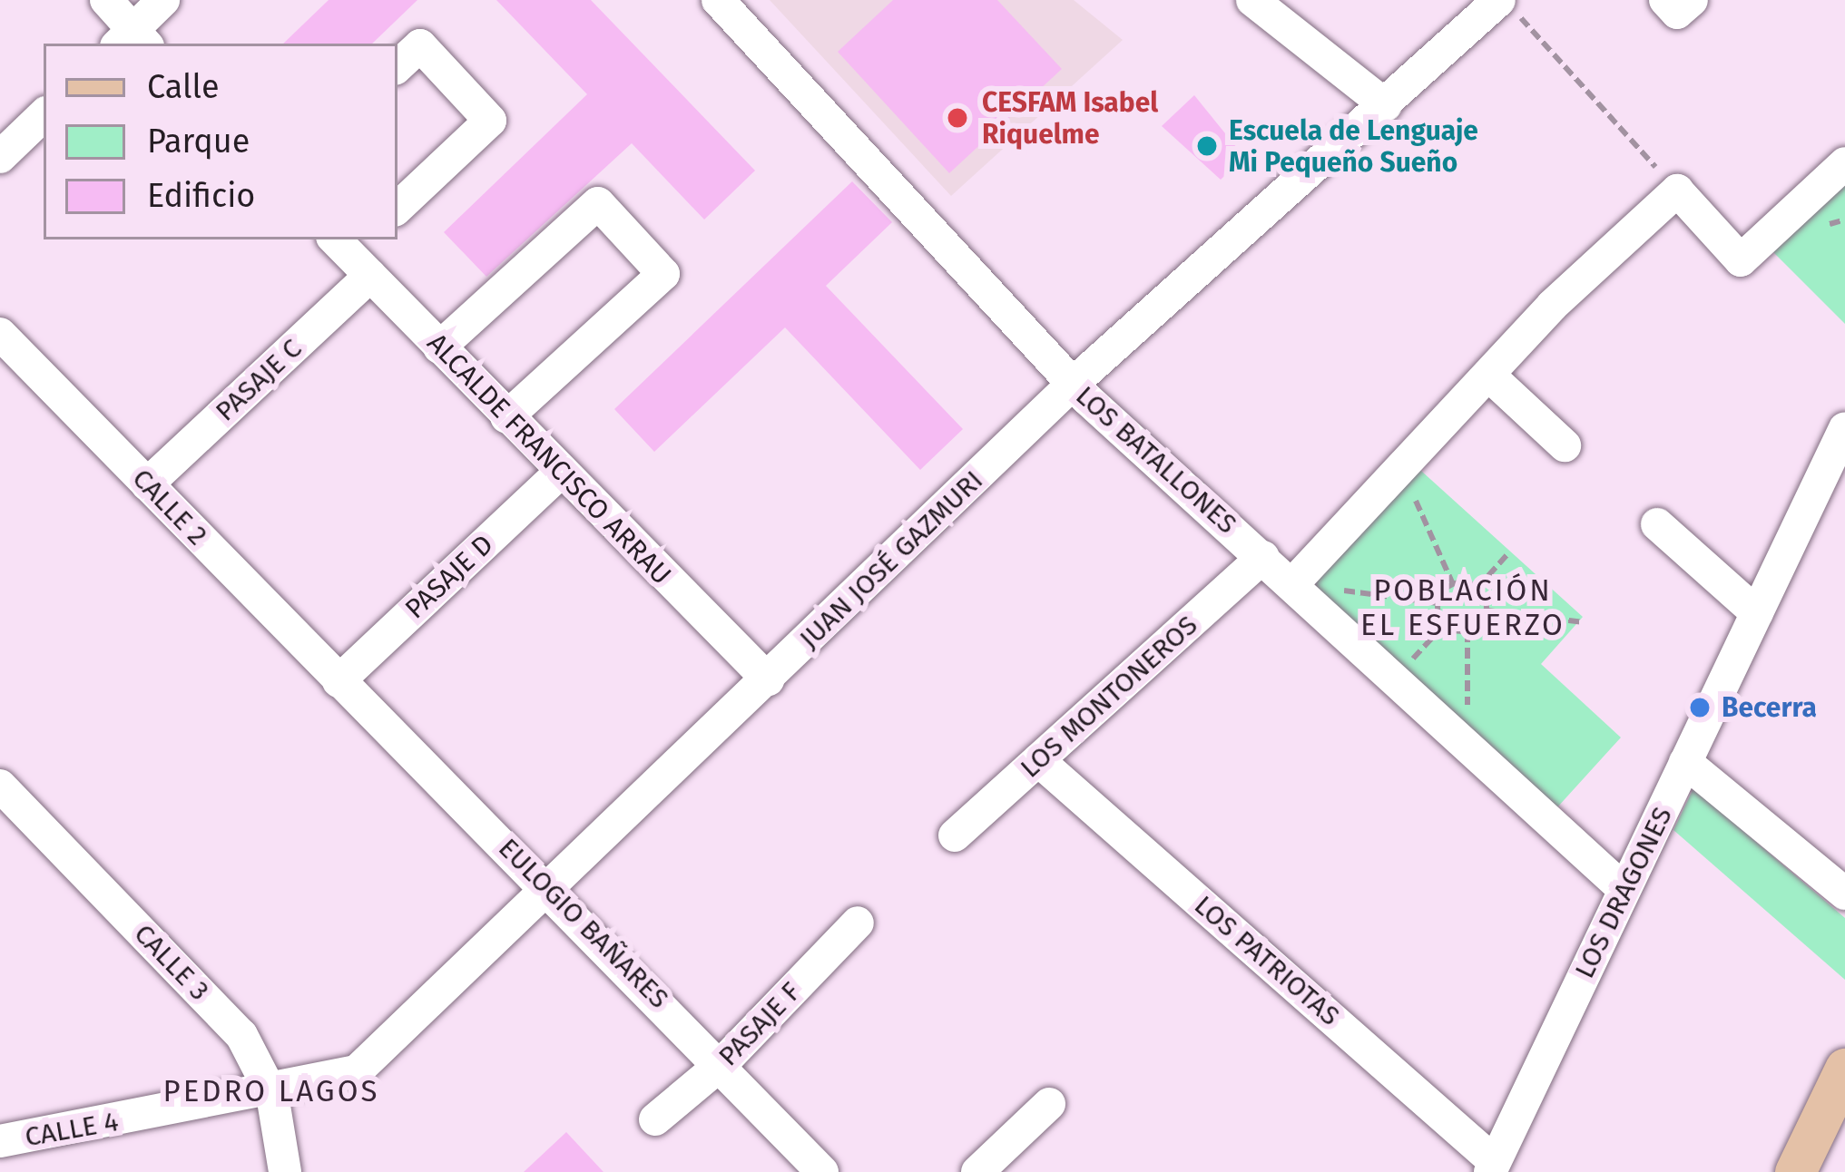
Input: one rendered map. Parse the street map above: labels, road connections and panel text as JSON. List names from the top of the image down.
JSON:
{
  "streets": {
    "street": [
      "PASAJE C",
      "ALCALDE FRANCISCO ARRAU",
      "LOS BATALLONES",
      "CALLE 2",
      "JUAN JOSÉ GAZMURI",
      "PASAJE D",
      "LOS MONTONEROS",
      "LOS DRAGONES",
      "EULOGIO BAÑARES",
      "LOS PATRIOTAS",
      "CALLE 3",
      "PASAJE F",
      "CALLE 4"
    ]
  },
  "crossings": [
    ["PASAJE C", "ALCALDE FRANCISCO ARRAU"],
    ["PASAJE C", "CALLE 2"],
    ["ALCALDE FRANCISCO ARRAU", "JUAN JOSÉ GAZMURI"],
    ["ALCALDE FRANCISCO ARRAU", "PASAJE D"],
    ["LOS BATALLONES", "JUAN JOSÉ GAZMURI"],
    ["LOS BATALLONES", "LOS MONTONEROS"],
    ["LOS BATALLONES", "LOS DRAGONES"],
    ["CALLE 2", "PASAJE D"],
    ["CALLE 2", "EULOGIO BAÑARES"],
    ["JUAN JOSÉ GAZMURI", "EULOGIO BAÑARES"],
    ["JUAN JOSÉ GAZMURI", "CALLE 3"],
    ["JUAN JOSÉ GAZMURI", "CALLE 4"],
    ["PASAJE D", "EULOGIO BAÑARES"],
    ["LOS MONTONEROS", "LOS PATRIOTAS"],
    ["LOS DRAGONES", "LOS PATRIOTAS"],
    ["EULOGIO BAÑARES", "PASAJE F"],
    ["CALLE 3", "CALLE 4"]
  ],
  "districts": ["POBLACIÓN EL ESFUERZO", "PEDRO LAGOS"],
  "places": ["CESFAM Isabel Riquelme", "Escuela de Lenguaje Mi Pequeño Sueño", "Becerra"],
  "legend": ["Calle", "Parque", "Edificio"]
}
